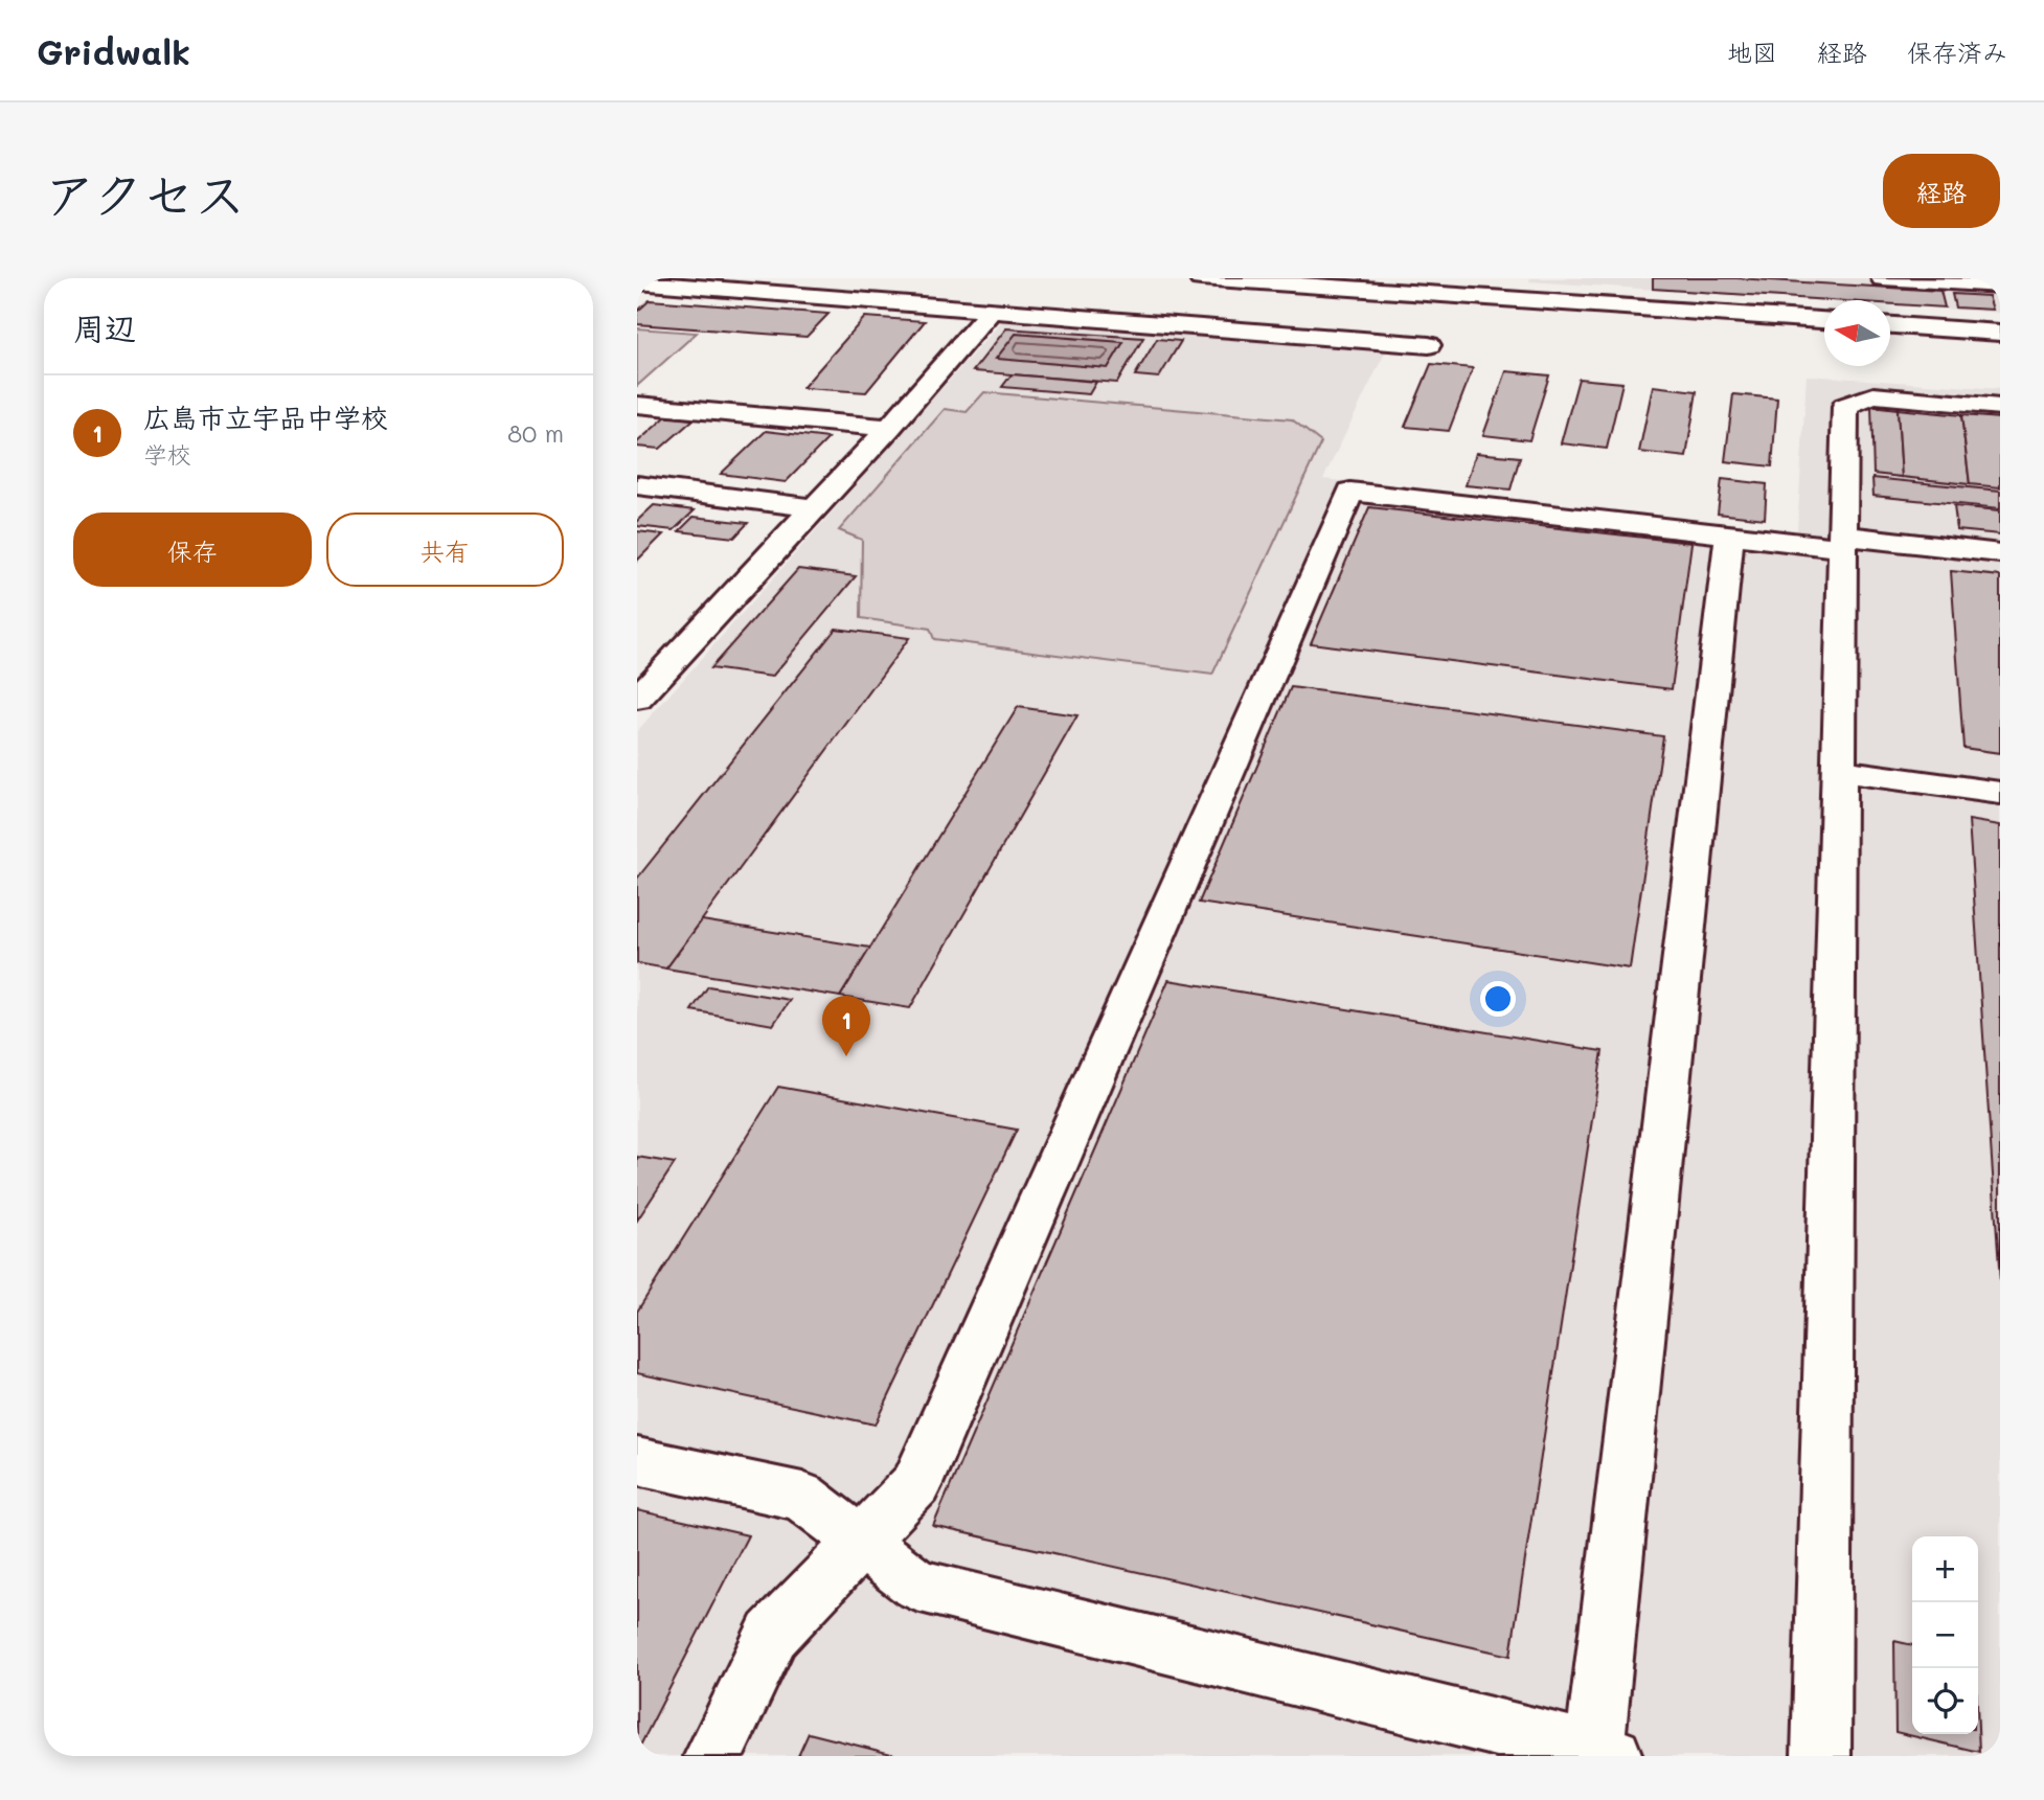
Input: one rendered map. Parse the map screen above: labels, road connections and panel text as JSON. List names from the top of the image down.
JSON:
{
  "north": "left",
  "page": {
    "header": "Gridwalk",
    "nav": ["地図", "経路", "保存済み"],
    "title": "アクセス",
    "buttons": [
      "経路",
      ["保存", "共有"]
    ],
    "heading": "周辺",
    "list": [
      {
        "mark": "1",
        "name": "広島市立宇品中学校",
        "note": "学校",
        "value": "80 m"
      }
    ],
    "pins": "1",
    "map_buttons": ["+", "−"]
  }
}
